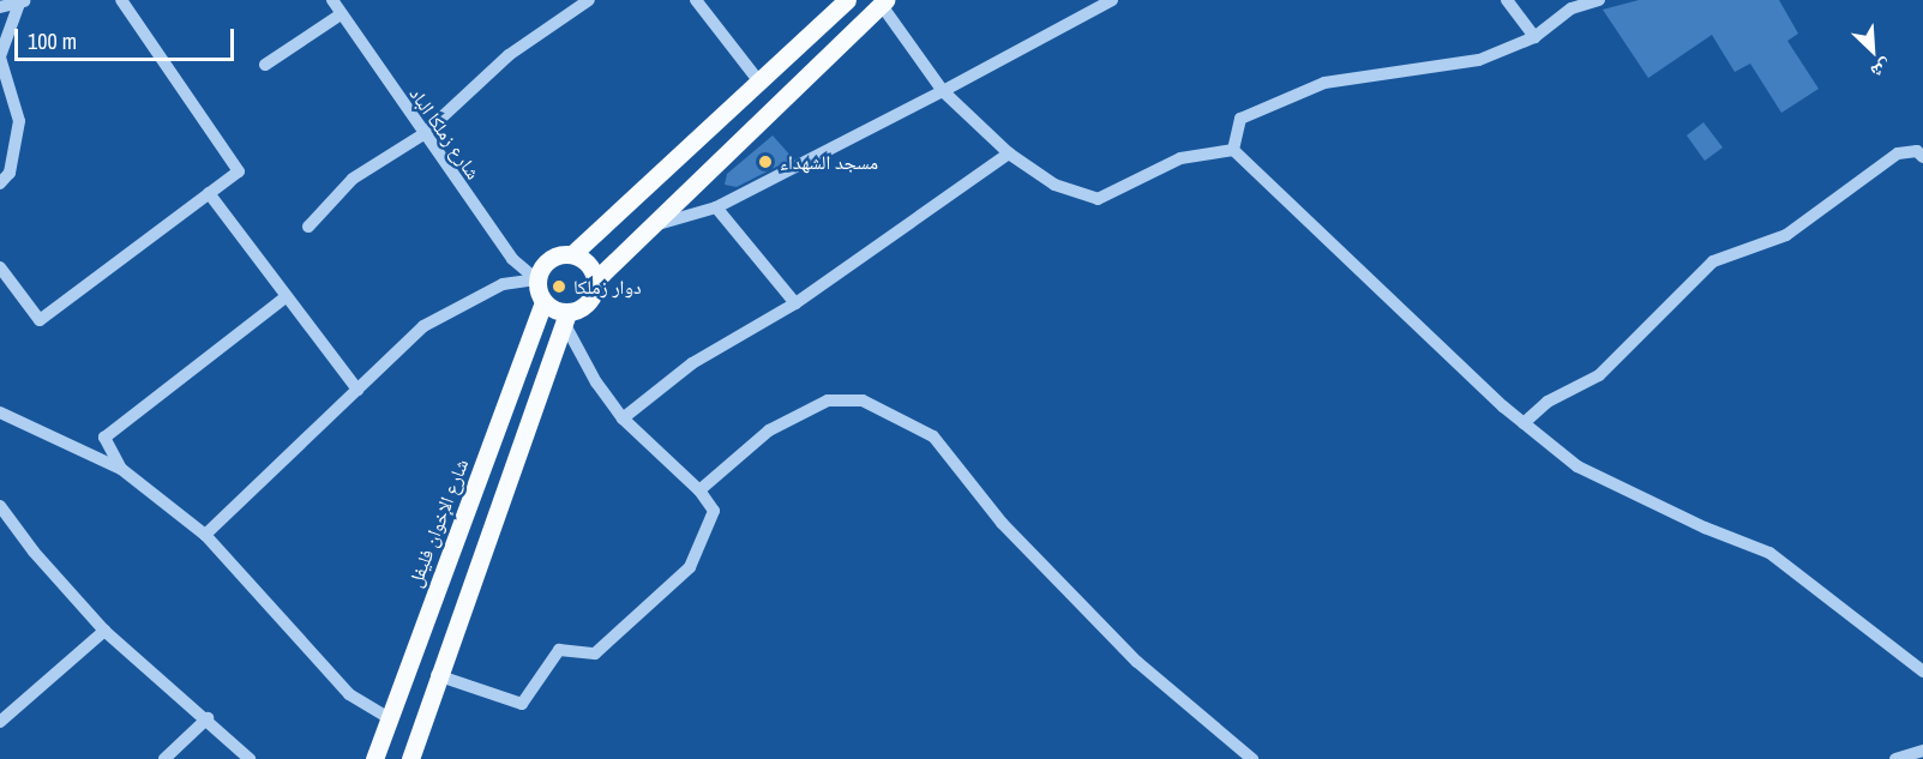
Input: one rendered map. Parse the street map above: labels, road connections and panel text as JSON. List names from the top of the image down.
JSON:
{
  "streets": {
    "main road": ["شارع الإخوان فليفل"],
    "street": ["شارع زملكا الباد"]
  },
  "crossings": [
    ["شارع زملكا الباد", "شارع الإخوان فليفل"]
  ],
  "places": ["مسجد الشهداء", "دوار زملكا"],
  "scale_bar": "100 m",
  "north": "bottom right"
}
